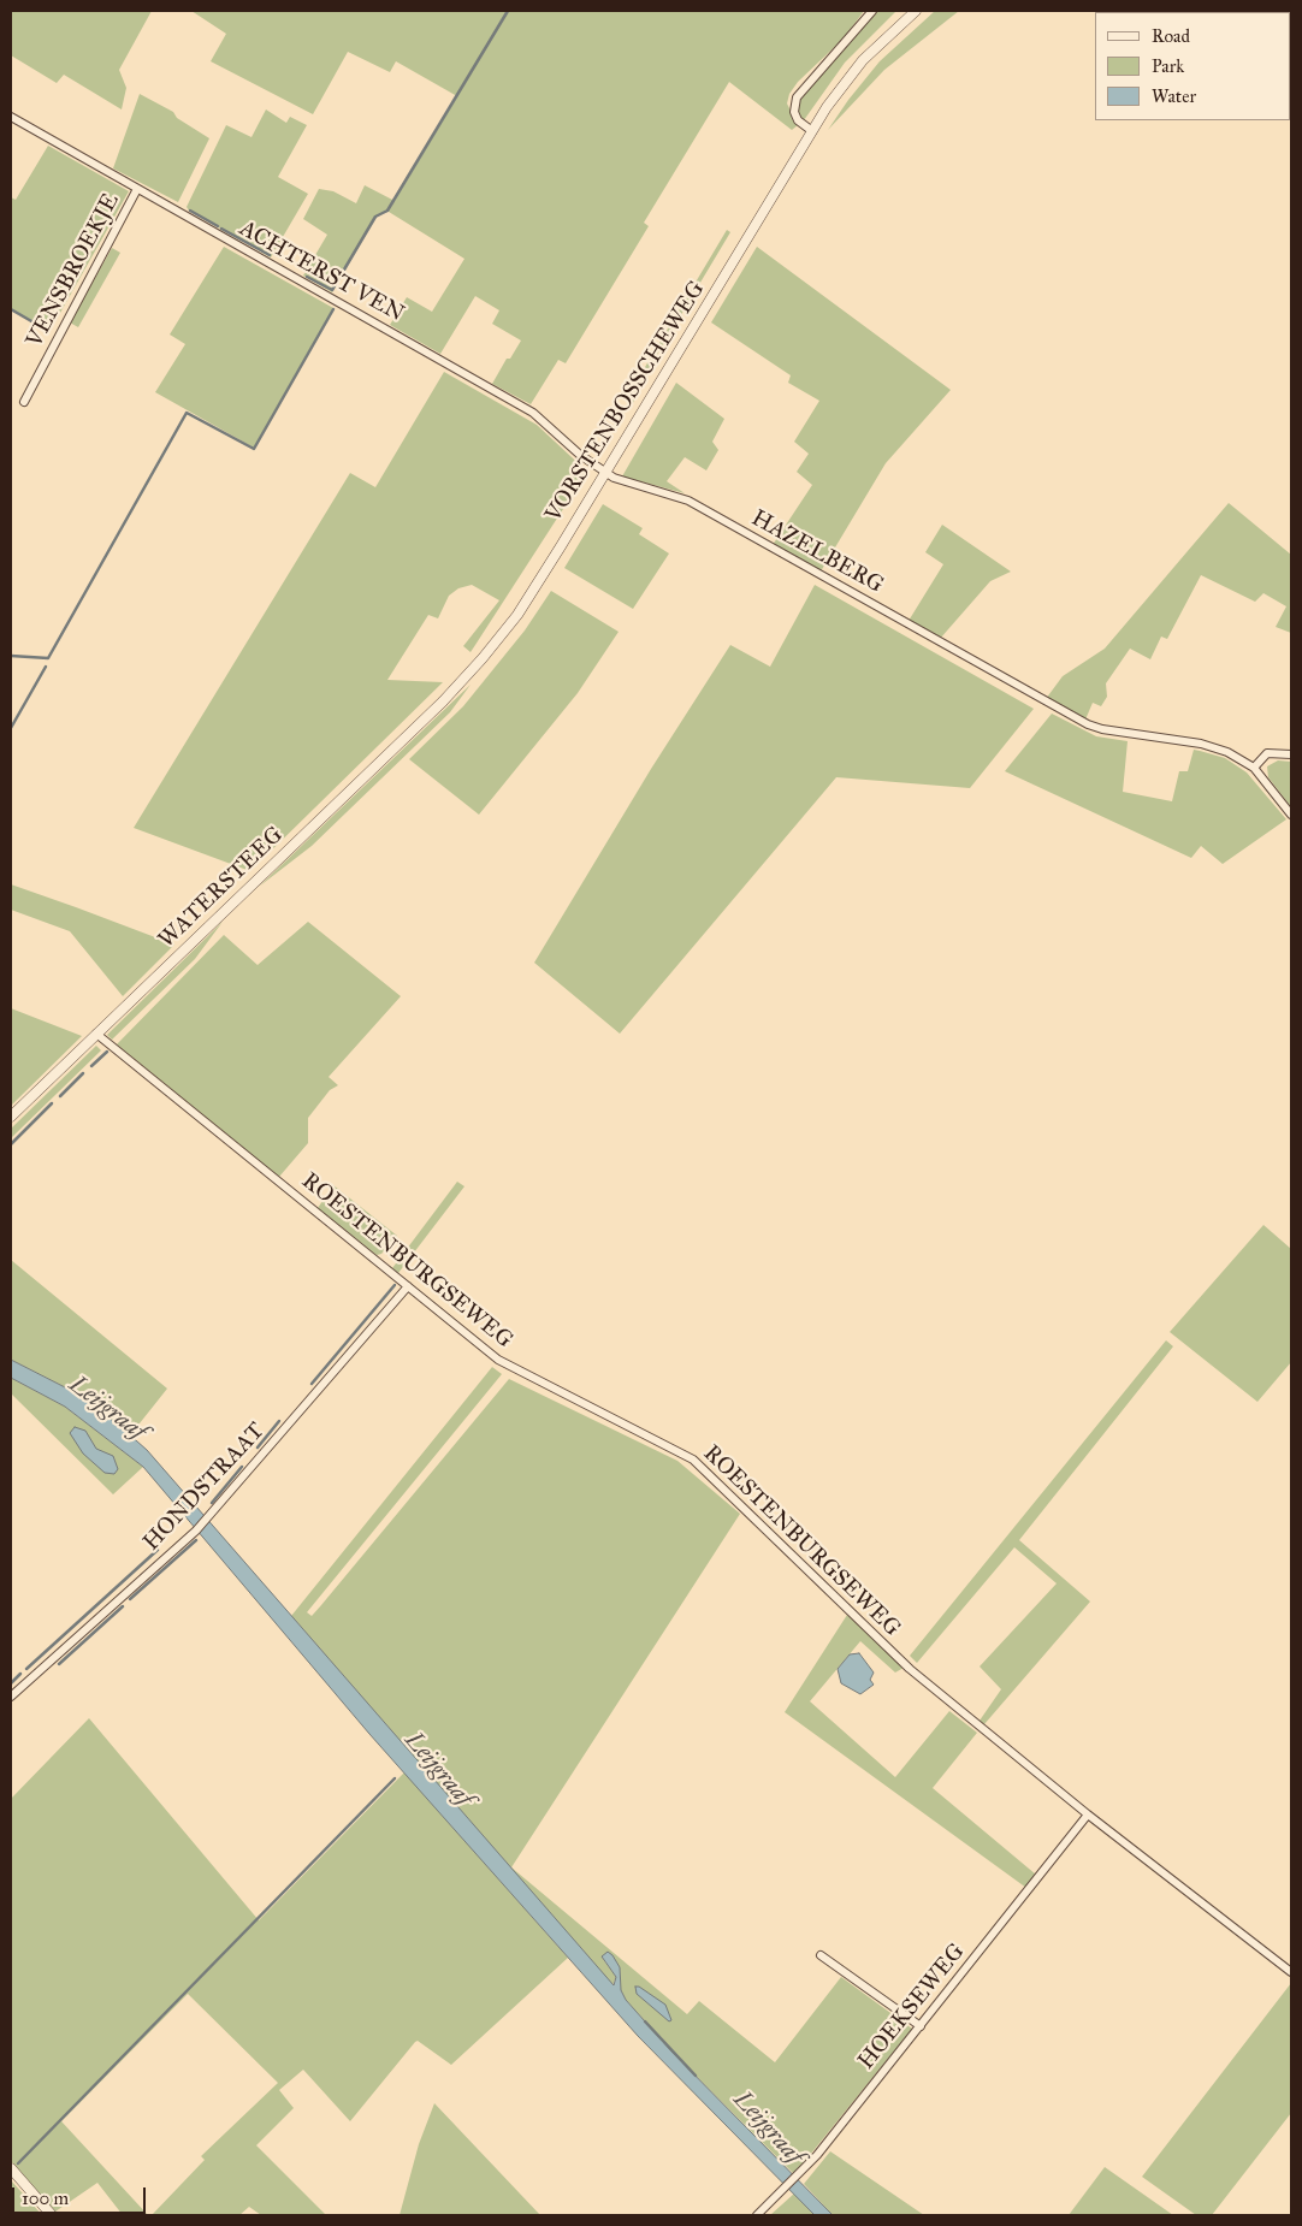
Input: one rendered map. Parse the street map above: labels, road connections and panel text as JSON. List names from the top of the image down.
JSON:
{
  "streets": {
    "street": [
      "VENSBROEKJE",
      "ACHTERST VEN",
      "VORSTENBOSSCHEWEG",
      "HAZELBERG",
      "WATERSTEEG",
      "ROESTENBURGSEWEG",
      "HONDSTRAAT",
      "HOEKSEWEG"
    ]
  },
  "crossings": [
    ["VENSBROEKJE", "ACHTERST VEN"],
    ["ACHTERST VEN", "VORSTENBOSSCHEWEG"],
    ["ACHTERST VEN", "HAZELBERG"],
    ["VORSTENBOSSCHEWEG", "HAZELBERG"],
    ["VORSTENBOSSCHEWEG", "WATERSTEEG"],
    ["WATERSTEEG", "ROESTENBURGSEWEG"],
    ["ROESTENBURGSEWEG", "HONDSTRAAT"],
    ["ROESTENBURGSEWEG", "HOEKSEWEG"]
  ],
  "water": ["Leijgraaf"],
  "legend": ["Road", "Park", "Water"],
  "scale_bar": "100 m"
}
